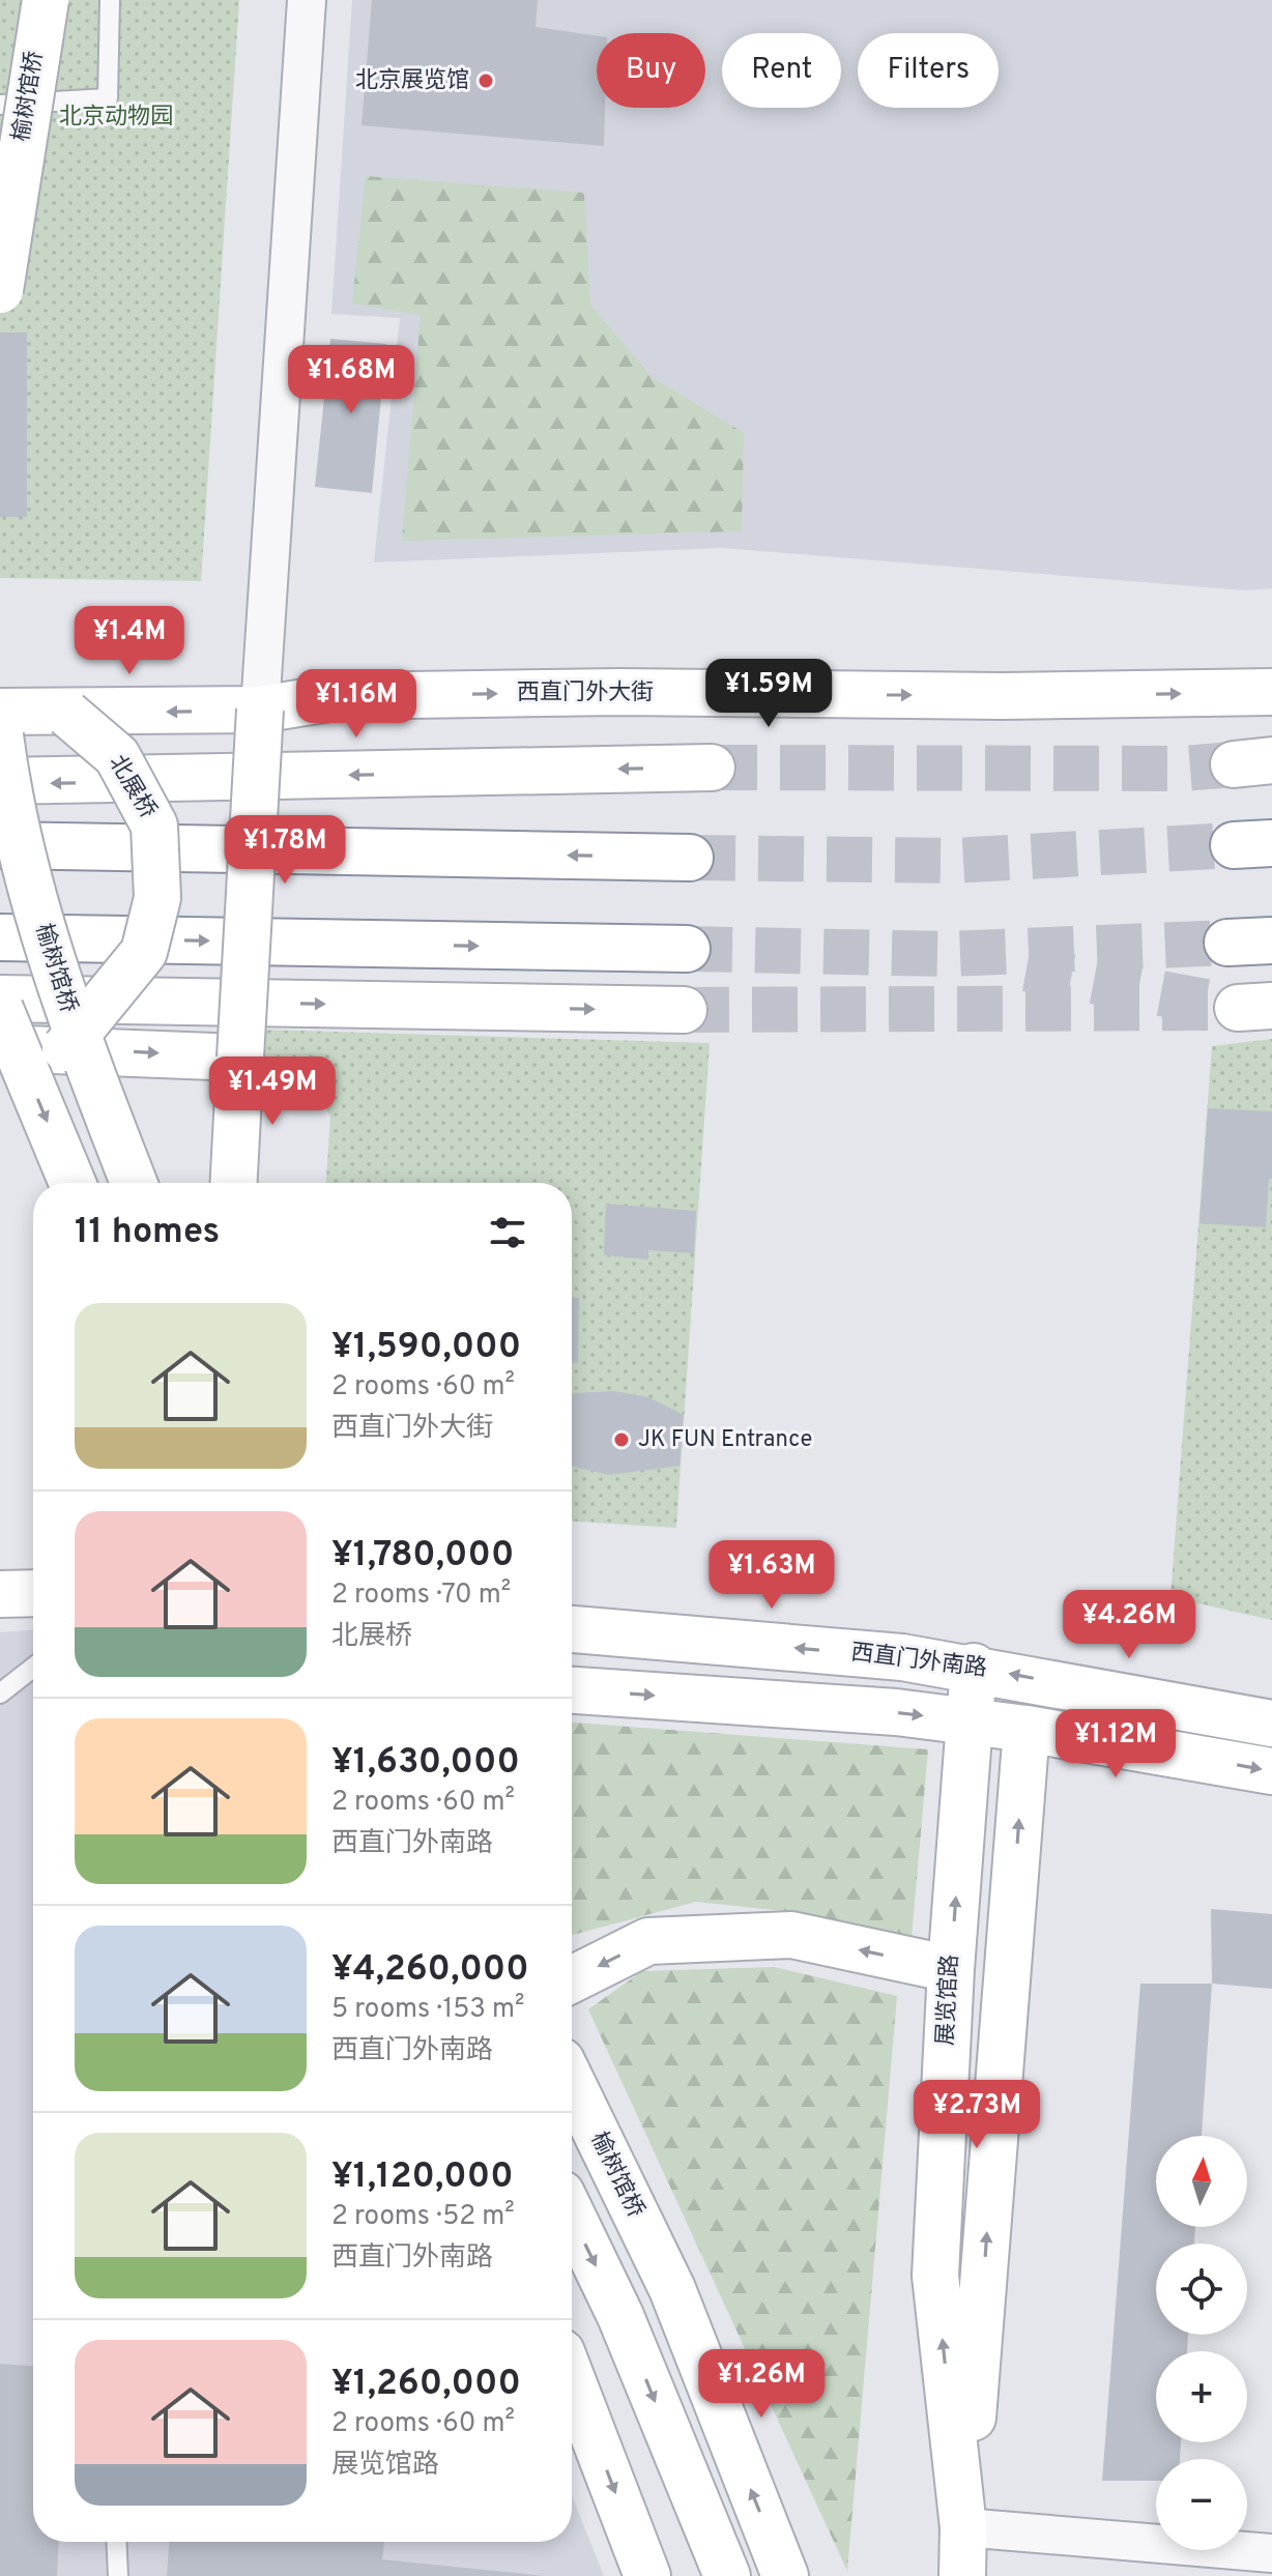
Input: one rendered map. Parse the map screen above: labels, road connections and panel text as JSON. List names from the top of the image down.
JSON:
{
  "streets": {
    "main road": [
      "榆树馆桥",
      "西直门外大街",
      "北展桥",
      "西直门外南路",
      "展览馆路"
    ]
  },
  "crossings": [
    ["西直门外大街", "北展桥"],
    ["西直门外南路", "展览馆路"]
  ],
  "parks": ["北京动物园"],
  "places": ["北京展览馆", "JK FUN Entrance"],
  "north": "top",
  "page": {
    "chip": ["Buy", "Rent", "Filters"],
    "price": [
      "¥1.68M",
      "¥1.4M",
      "¥1.59M",
      "¥1.16M",
      "¥1.78M",
      "¥1.49M",
      "¥1.63M",
      "¥4.26M",
      "¥1.12M",
      "¥2.73M",
      "¥1.26M"
    ],
    "heading": "11 homes",
    "list": [
      {
        "name": "¥1,590,000",
        "note": "2 rooms · 60 m² · 西直门外大街"
      },
      {
        "name": "¥1,780,000",
        "note": "2 rooms · 70 m² · 北展桥"
      },
      {
        "name": "¥1,630,000",
        "note": "2 rooms · 60 m² · 西直门外南路"
      },
      {
        "name": "¥4,260,000",
        "note": "5 rooms · 153 m² · 西直门外南路"
      },
      {
        "name": "¥1,120,000",
        "note": "2 rooms · 52 m² · 西直门外南路"
      },
      {
        "name": "¥1,260,000",
        "note": "2 rooms · 60 m² · 展览馆路"
      }
    ],
    "map_buttons": ["+", "−"]
  }
}
